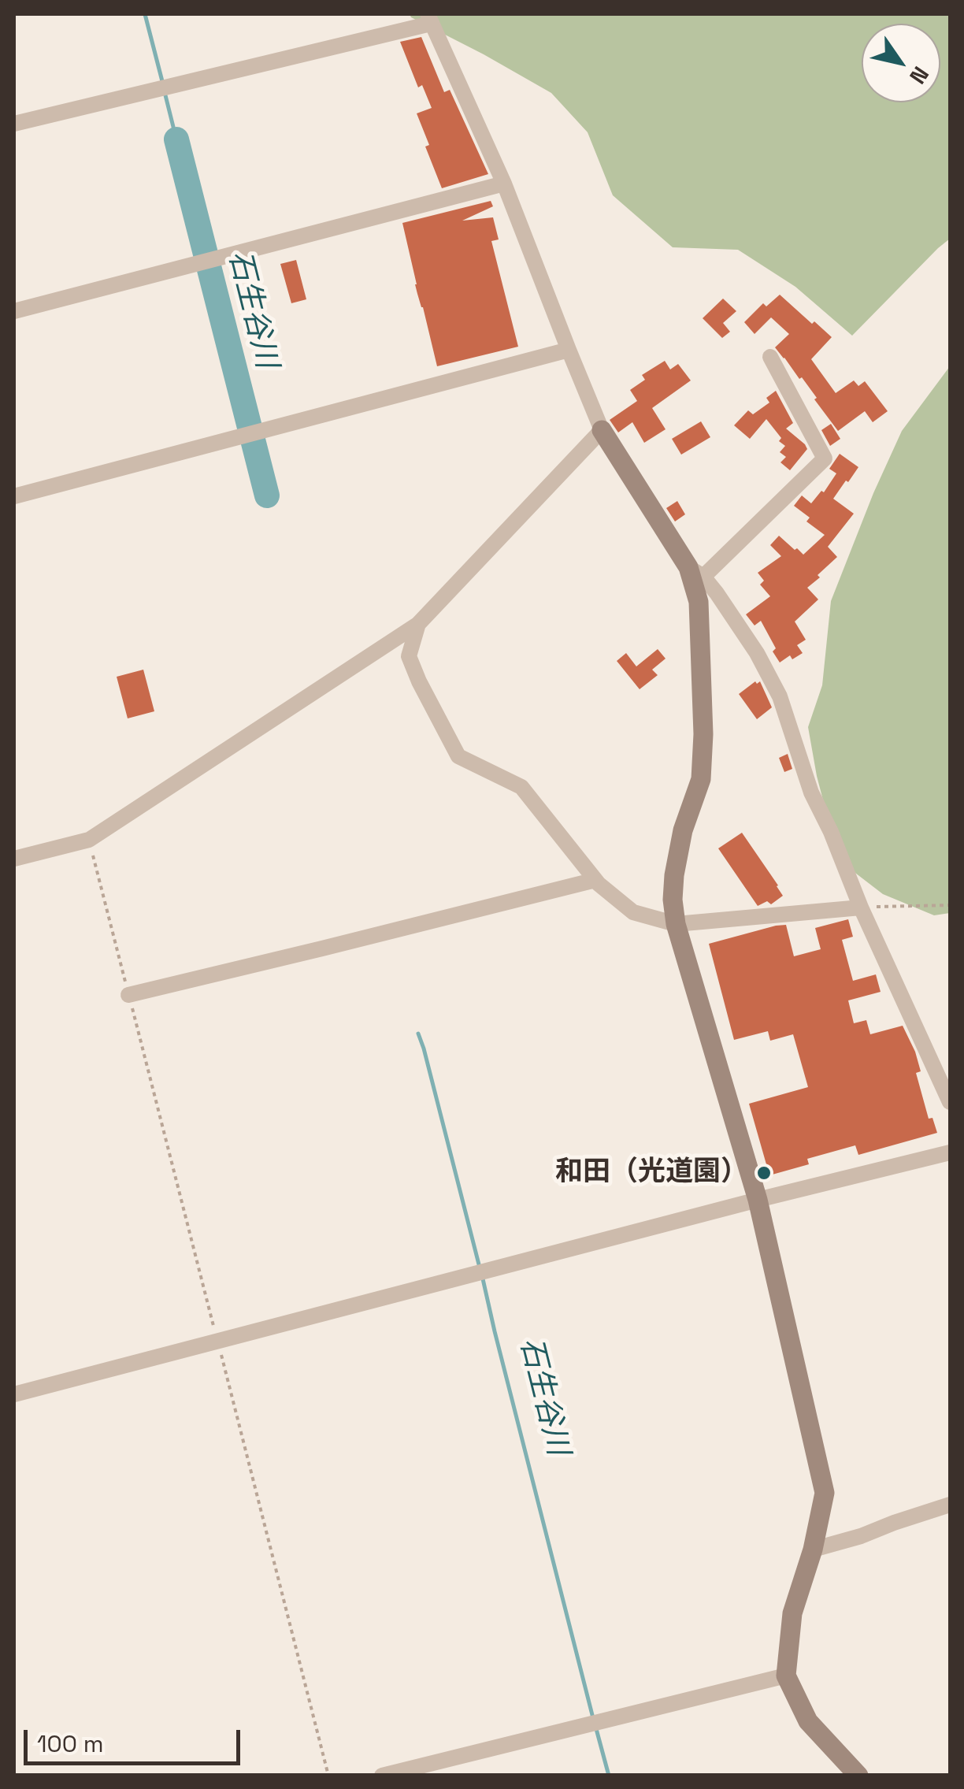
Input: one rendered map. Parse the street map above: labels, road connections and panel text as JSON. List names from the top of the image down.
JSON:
{
  "water": ["石生谷川"],
  "places": ["和田（光道園）"],
  "scale_bar": "100 m",
  "north": "bottom right"
}
